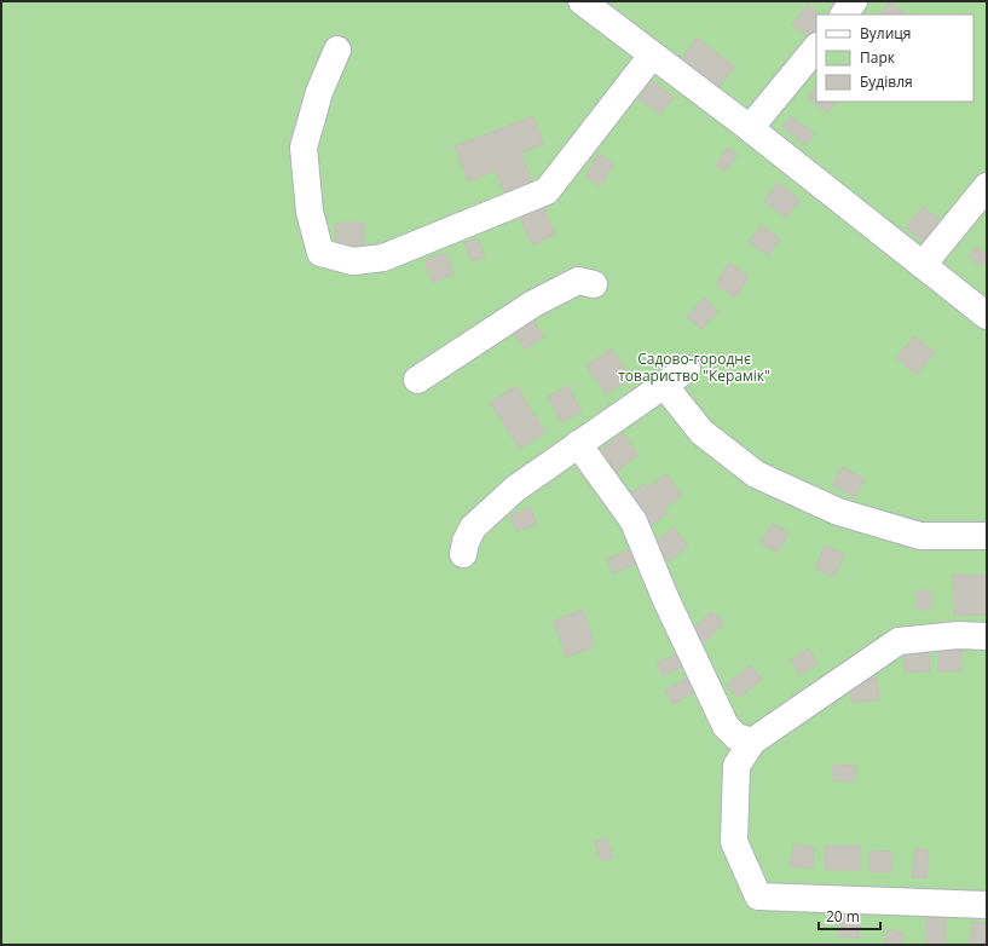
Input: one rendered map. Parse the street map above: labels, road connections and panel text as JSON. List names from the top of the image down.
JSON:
{
  "parks": ["Садово-городнє товариство \"Керамік\""],
  "legend": ["Вулиця", "Парк", "Будівля"],
  "scale_bar": "20 m"
}
